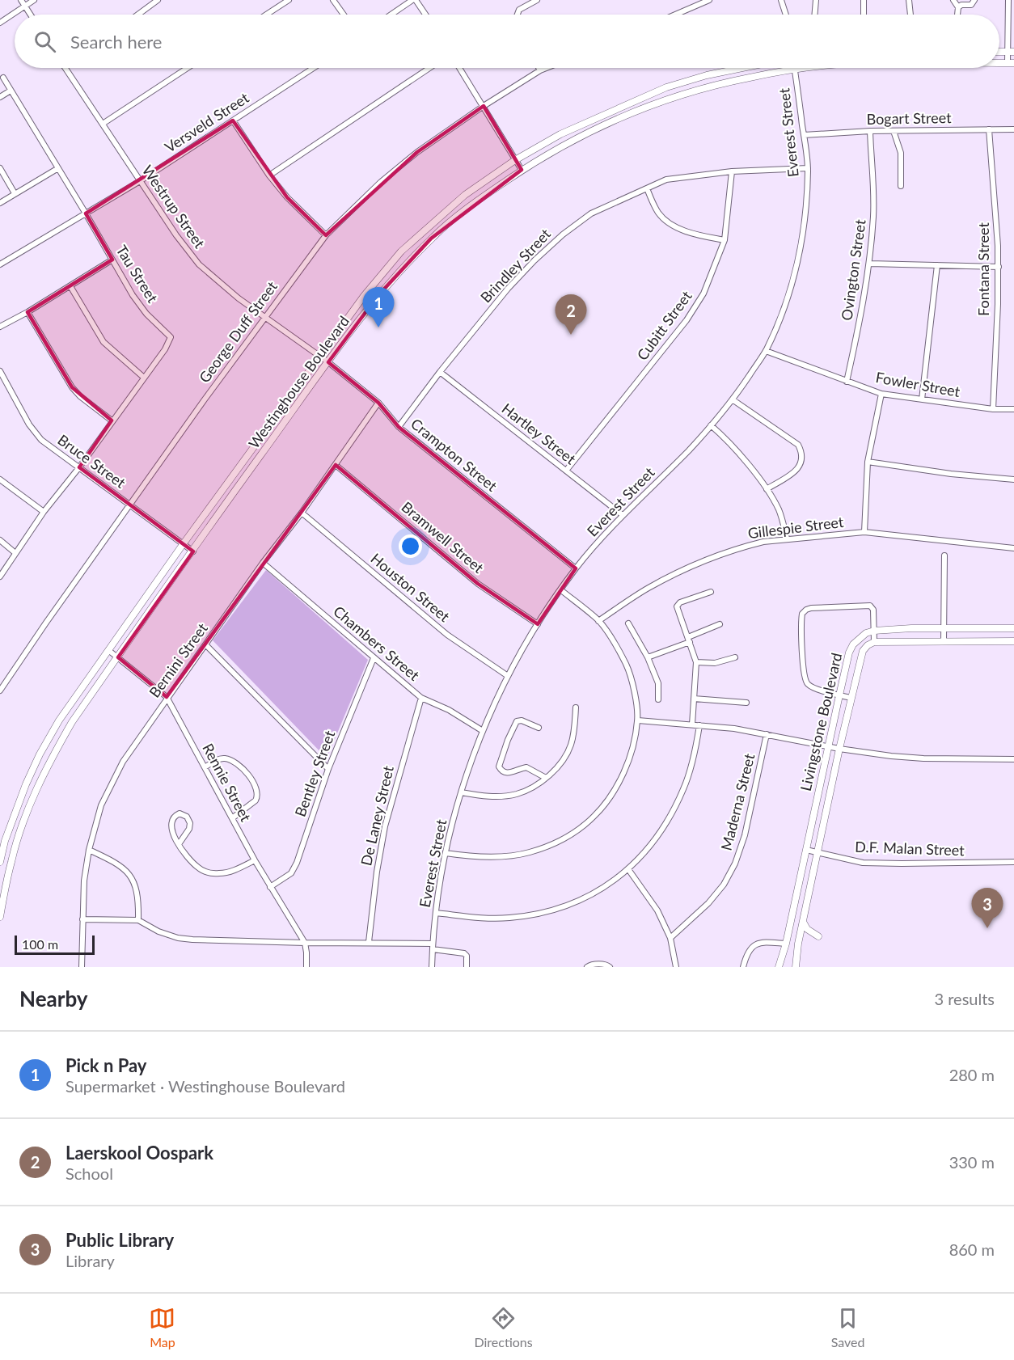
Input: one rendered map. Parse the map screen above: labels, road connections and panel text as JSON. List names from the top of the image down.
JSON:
{
  "streets": {
    "street": [
      "Bogart Street",
      "Versveld Street",
      "Everest Street",
      "Westrup Street",
      "Brindley Street",
      "Fontana Street",
      "Ovington Street",
      "Tau Street",
      "Cubitt Street",
      "George Duff Street",
      "Westinghouse Boulevard",
      "Fowler Street",
      "Hartley Street",
      "Crampton Street",
      "Bruce Street",
      "Gillespie Street",
      "Bramwell Street",
      "Houston Street",
      "Chambers Street",
      "Bernini Street",
      "Livingstone Boulevard",
      "Bentley Street",
      "Rennie Street",
      "Maderna Street",
      "De Laney Street",
      "D.F. Malan Street"
    ]
  },
  "crossings": [
    ["Bogart Street", "Everest Street"],
    ["Bogart Street", "Fontana Street"],
    ["Bogart Street", "Ovington Street"],
    ["Versveld Street", "Westrup Street"],
    ["Versveld Street", "Tau Street"],
    ["Everest Street", "Brindley Street"],
    ["Everest Street", "Westinghouse Boulevard"],
    ["Everest Street", "Fowler Street"],
    ["Everest Street", "Hartley Street"],
    ["Everest Street", "Crampton Street"],
    ["Everest Street", "Bramwell Street"],
    ["Everest Street", "Houston Street"],
    ["Everest Street", "Chambers Street"],
    ["Westrup Street", "George Duff Street"],
    ["Westrup Street", "Westinghouse Boulevard"],
    ["Westrup Street", "Crampton Street"],
    ["Brindley Street", "Cubitt Street"],
    ["Brindley Street", "Hartley Street"],
    ["Brindley Street", "Crampton Street"],
    ["Fontana Street", "Fowler Street"],
    ["Ovington Street", "Fowler Street"],
    ["Tau Street", "Bruce Street"],
    ["Cubitt Street", "Hartley Street"],
    ["George Duff Street", "Bruce Street"],
    ["Westinghouse Boulevard", "Crampton Street"],
    ["Westinghouse Boulevard", "Bruce Street"],
    ["Westinghouse Boulevard", "Rennie Street"],
    ["Crampton Street", "Bernini Street"],
    ["Bramwell Street", "Bernini Street"],
    ["Houston Street", "Bernini Street"],
    ["Chambers Street", "Bernini Street"],
    ["Chambers Street", "Bentley Street"],
    ["Chambers Street", "De Laney Street"],
    ["Bernini Street", "Rennie Street"],
    ["Livingstone Boulevard", "D.F. Malan Street"],
    ["Bentley Street", "Rennie Street"]
  ],
  "scale_bar": "100 m",
  "page": {
    "search": "Search here",
    "pins": ["1", "2", "3"],
    "scale": "100 m",
    "heading": ["Nearby", "3 results"],
    "list": [
      {
        "mark": "1",
        "name": "Pick n Pay",
        "note": "Supermarket · Westinghouse Boulevard",
        "value": "280 m"
      },
      {
        "mark": "2",
        "name": "Laerskool Oospark",
        "note": "School",
        "value": "330 m"
      },
      {
        "mark": "3",
        "name": "Public Library",
        "note": "Library",
        "value": "860 m"
      }
    ],
    "nav": ["Map", "Directions", "Saved"]
  }
}
